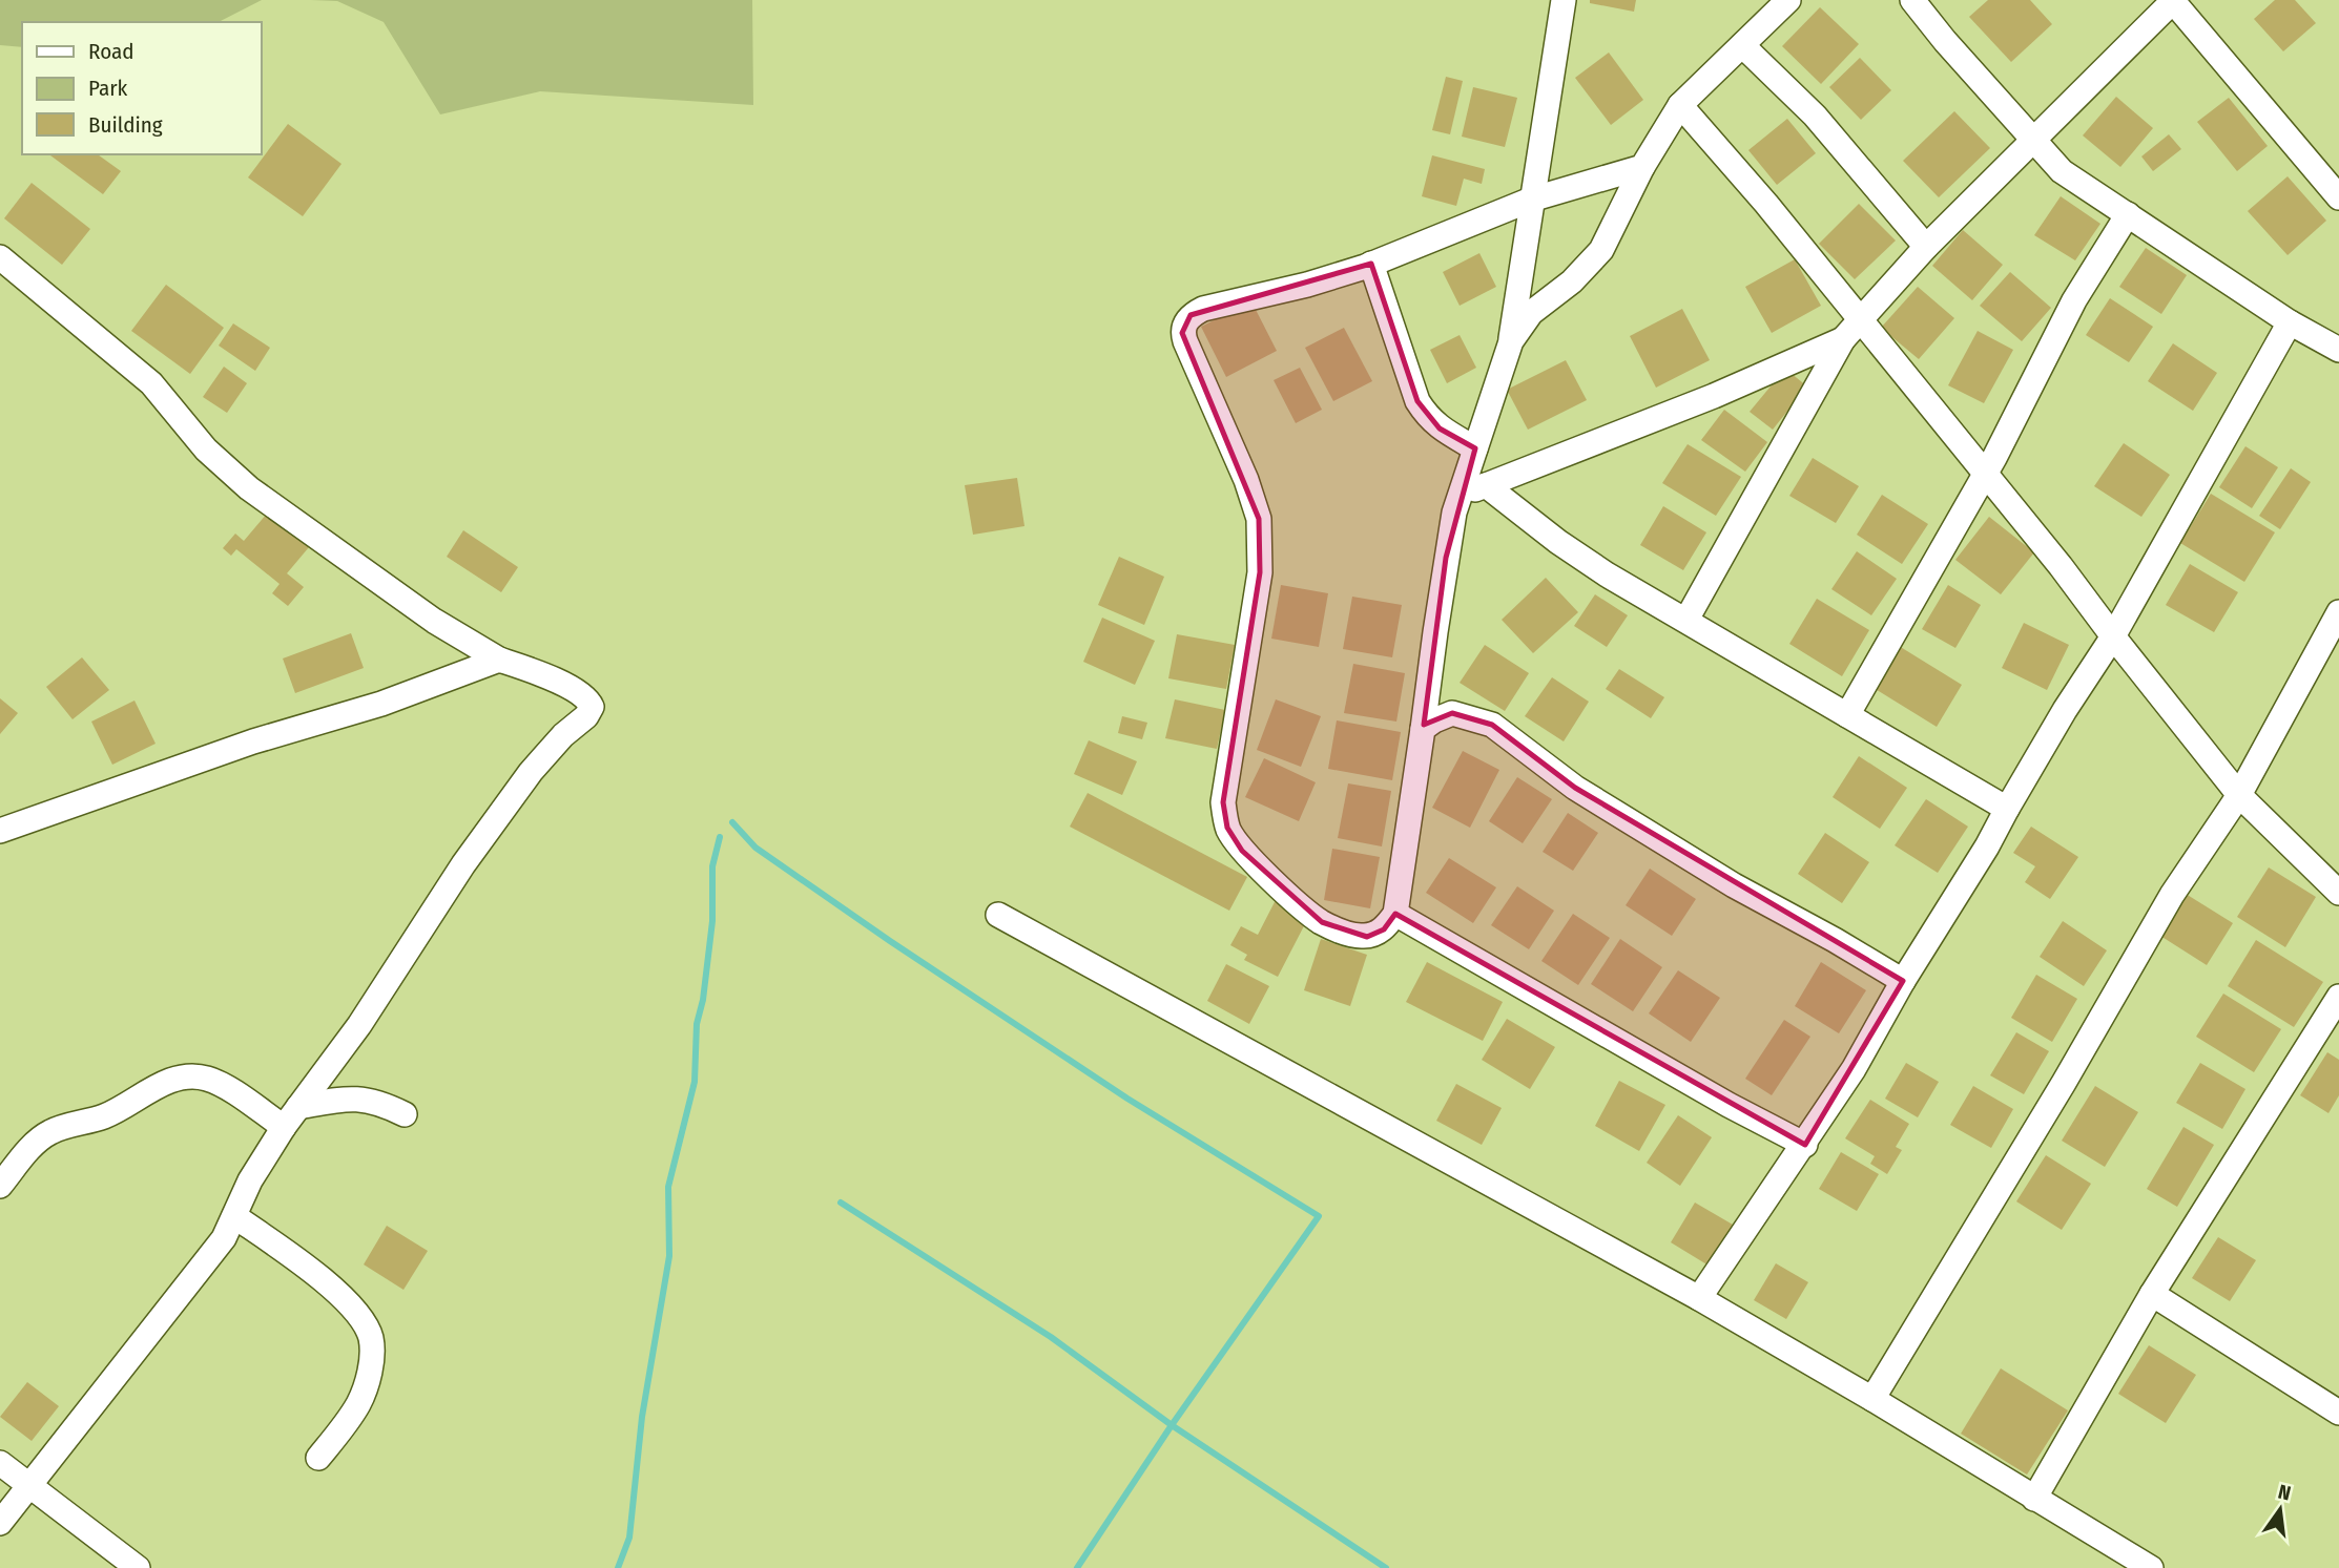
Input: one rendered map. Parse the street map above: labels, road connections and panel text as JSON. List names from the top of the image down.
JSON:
{
  "legend": ["Road", "Park", "Building"],
  "north": "top"
}
